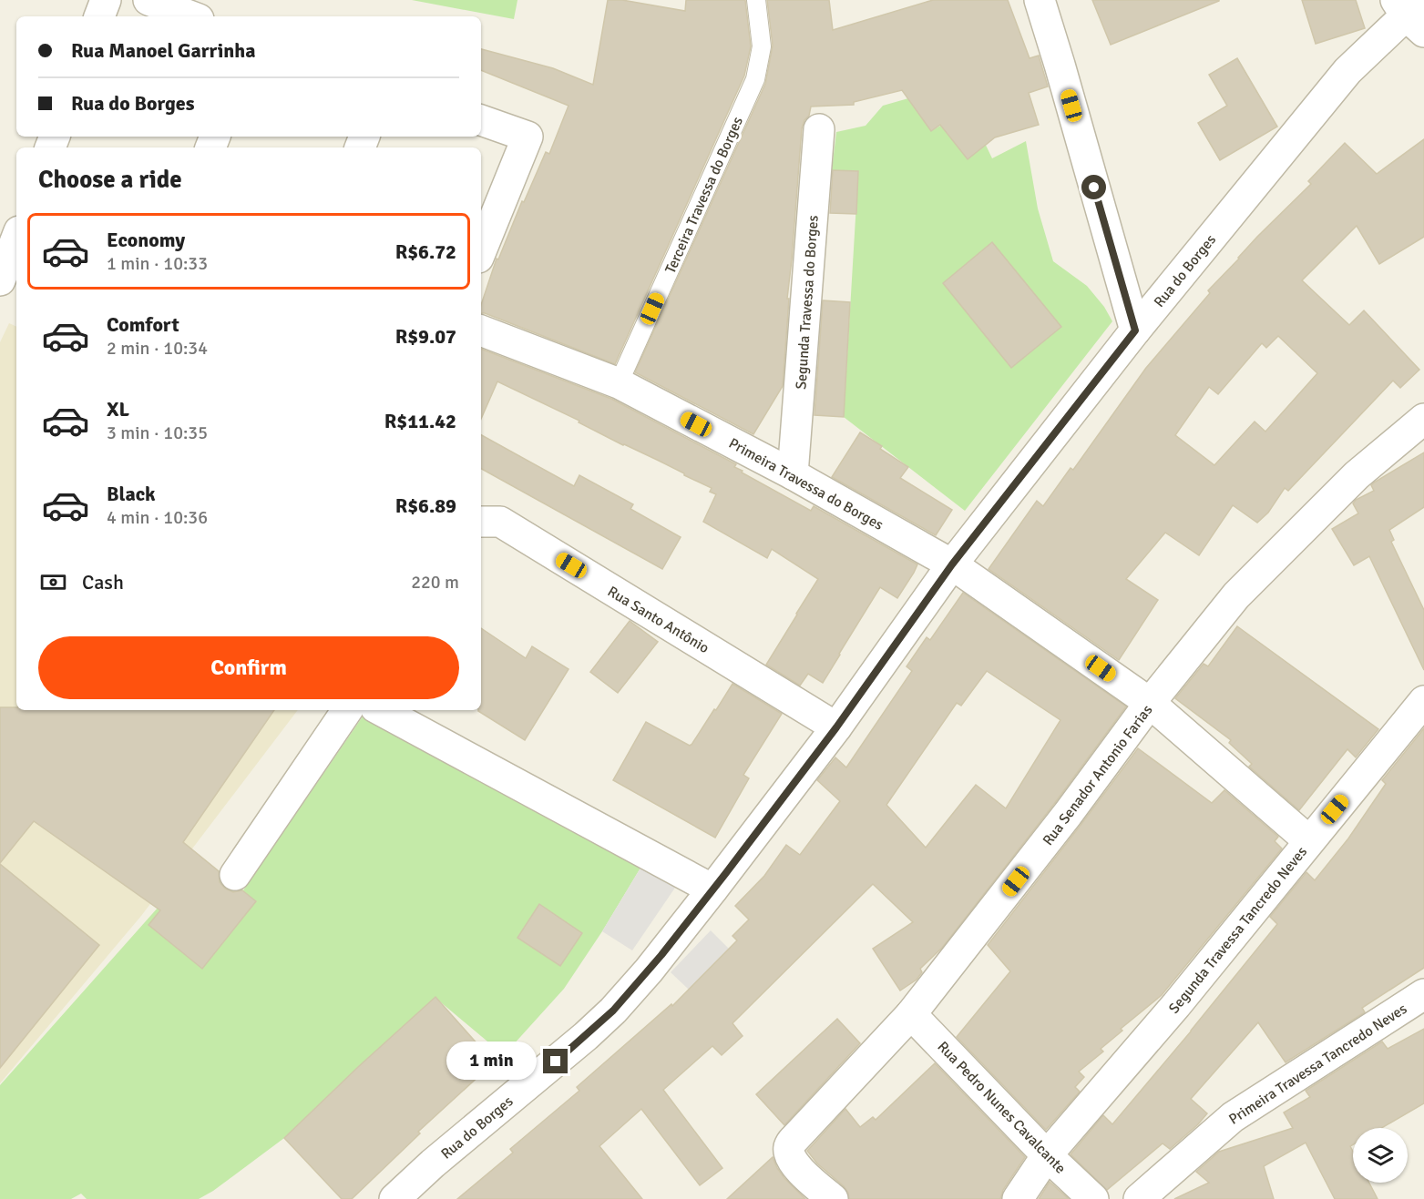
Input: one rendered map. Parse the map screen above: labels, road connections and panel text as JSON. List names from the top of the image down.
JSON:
{
  "streets": {
    "street": [
      "Rua do Borges",
      "Segunda Travessa do Borges",
      "Primeira Travessa do Borges",
      "Rua Santo Antônio",
      "Rua Senador Antonio Farias",
      "Segunda Travessa Tancredo Neves",
      "Primeira Travessa Tancredo Neves",
      "Rua Pedro Nunes Cavalcante"
    ],
    "lane": ["Terceira Travessa do Borges"]
  },
  "crossings": [
    ["Terceira Travessa do Borges", "Primeira Travessa do Borges"],
    ["Rua do Borges", "Primeira Travessa do Borges"],
    ["Rua do Borges", "Rua Santo Antônio"],
    ["Segunda Travessa do Borges", "Primeira Travessa do Borges"],
    ["Rua Senador Antonio Farias", "Rua Pedro Nunes Cavalcante"],
    ["Segunda Travessa Tancredo Neves", "Rua Pedro Nunes Cavalcante"]
  ],
  "page": {
    "banner": ["Rua Manoel Garrinha", "Rua do Borges"],
    "heading": "Choose a ride",
    "list": [
      {
        "name": "Economy",
        "note": "1 min · 10:33",
        "value": "R$6.72"
      },
      {
        "name": "Comfort",
        "note": "2 min · 10:34",
        "value": "R$9.07"
      },
      {
        "name": "XL",
        "note": "3 min · 10:35",
        "value": "R$11.42"
      },
      {
        "name": "Black",
        "note": "4 min · 10:36",
        "value": "R$6.89"
      }
    ],
    "pay": ["Cash", "220 m"],
    "buttons": "Confirm",
    "bubble": "1 min"
  }
}
